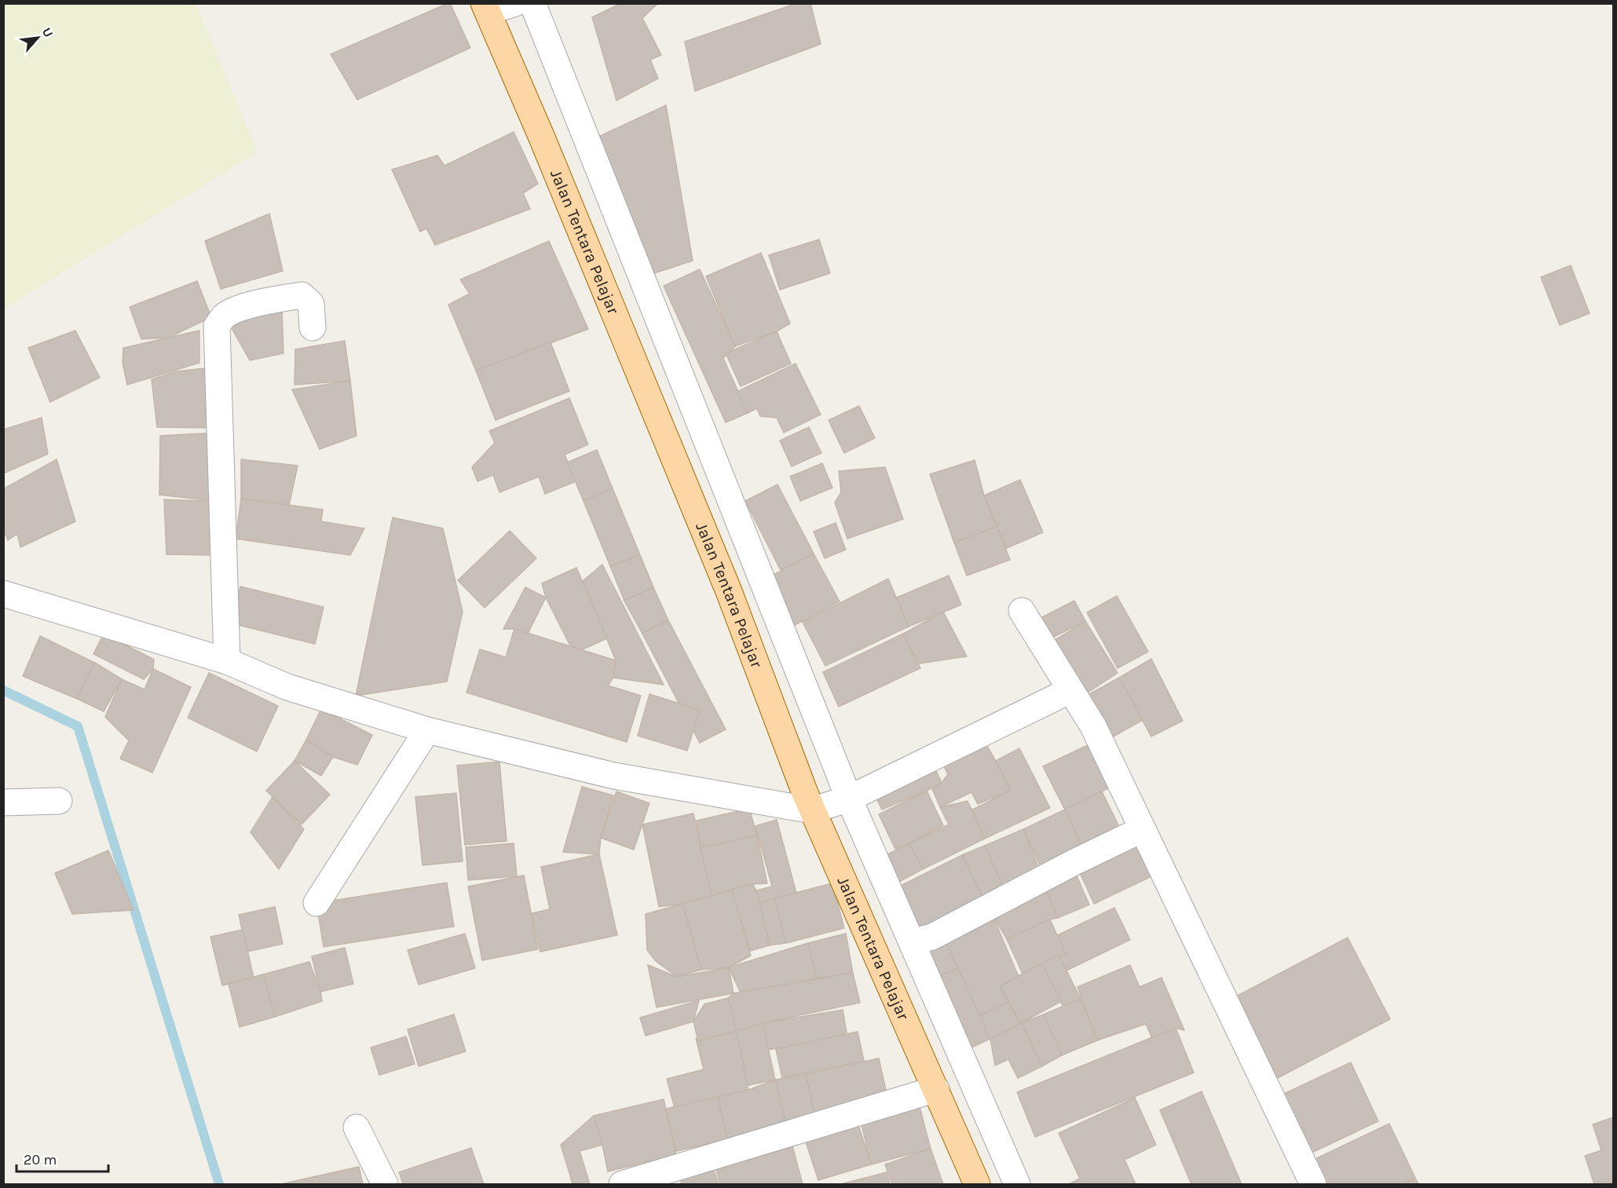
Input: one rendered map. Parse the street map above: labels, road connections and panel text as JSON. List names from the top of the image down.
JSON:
{
  "streets": {
    "main road": ["Jalan Tentara Pelajar"]
  },
  "scale_bar": "20 m",
  "north": "top right"
}
